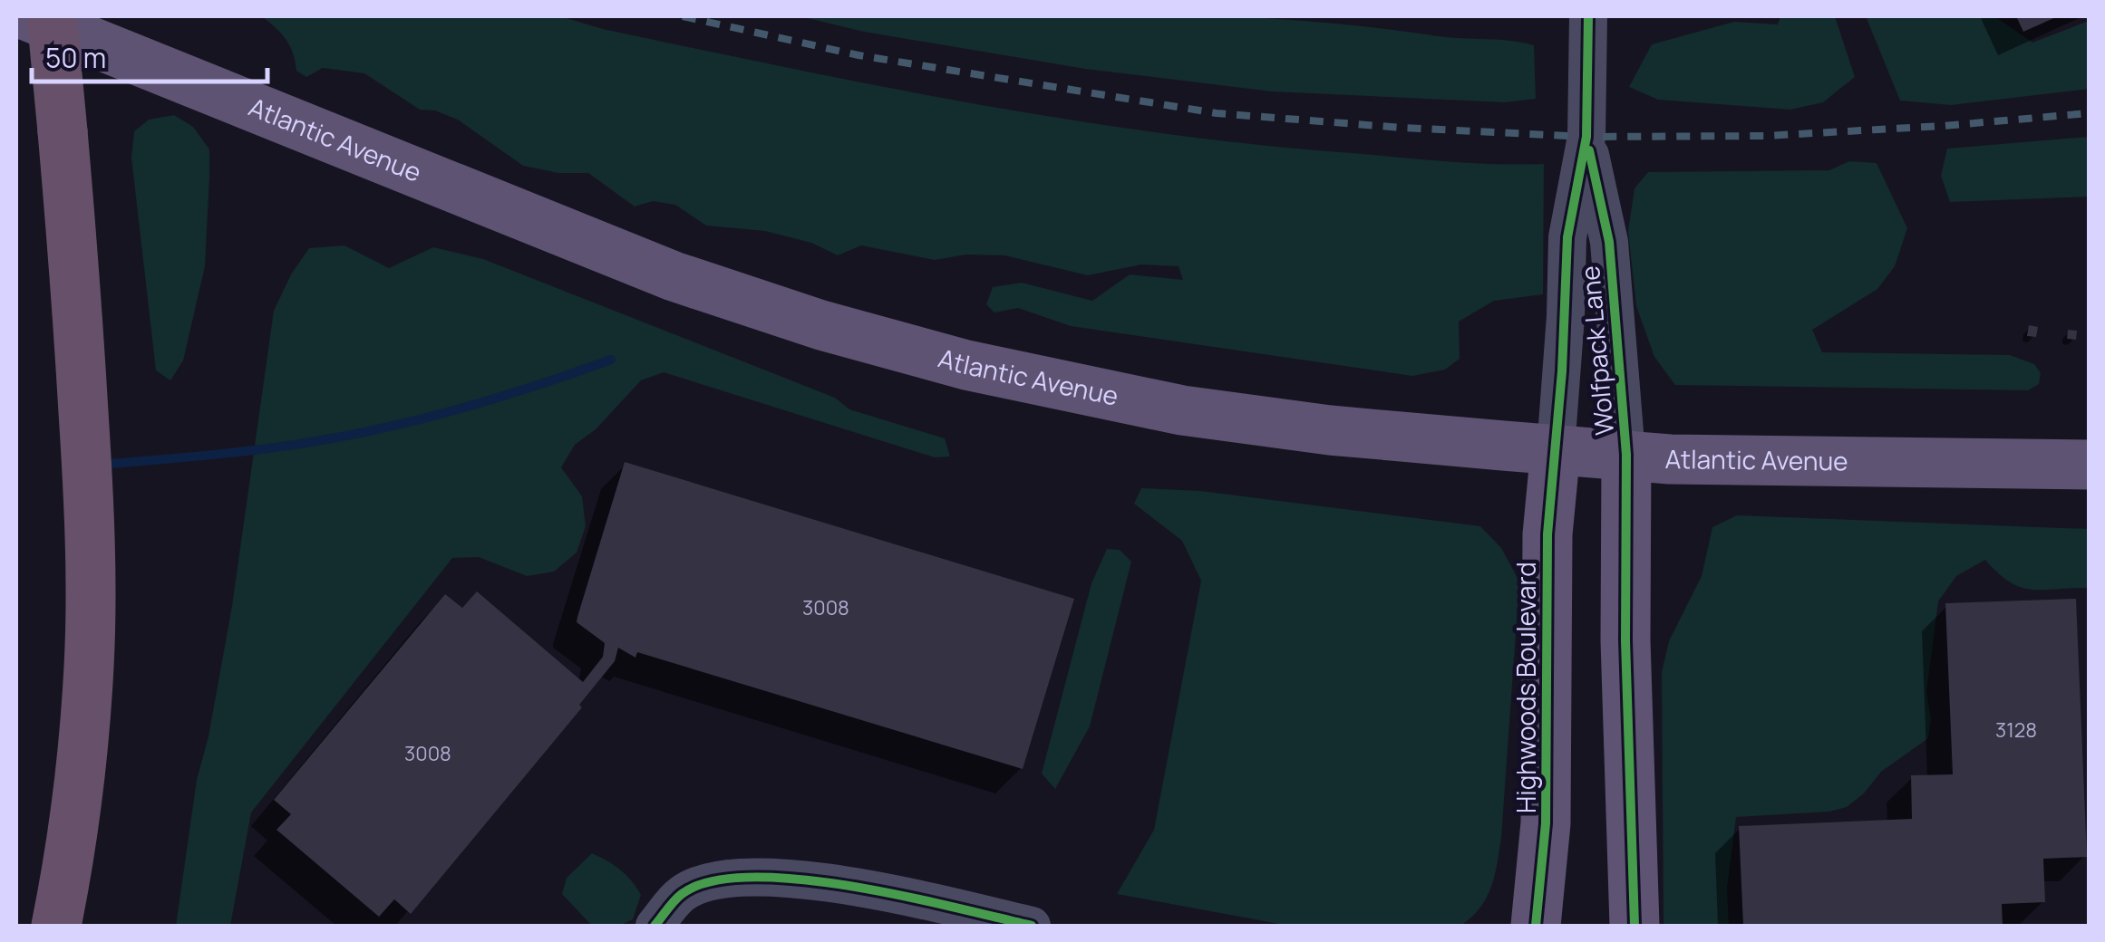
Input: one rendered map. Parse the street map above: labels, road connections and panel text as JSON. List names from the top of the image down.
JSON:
{
  "streets": {
    "main road": ["Atlantic Avenue", "Highwoods Boulevard"],
    "street": ["Wolfpack Lane"]
  },
  "crossings": [
    ["Atlantic Avenue", "Wolfpack Lane"],
    ["Atlantic Avenue", "Highwoods Boulevard"],
    ["Wolfpack Lane", "Highwoods Boulevard"]
  ],
  "house_numbers": ["3008", "3128", "3008"],
  "scale_bar": "50 m"
}
